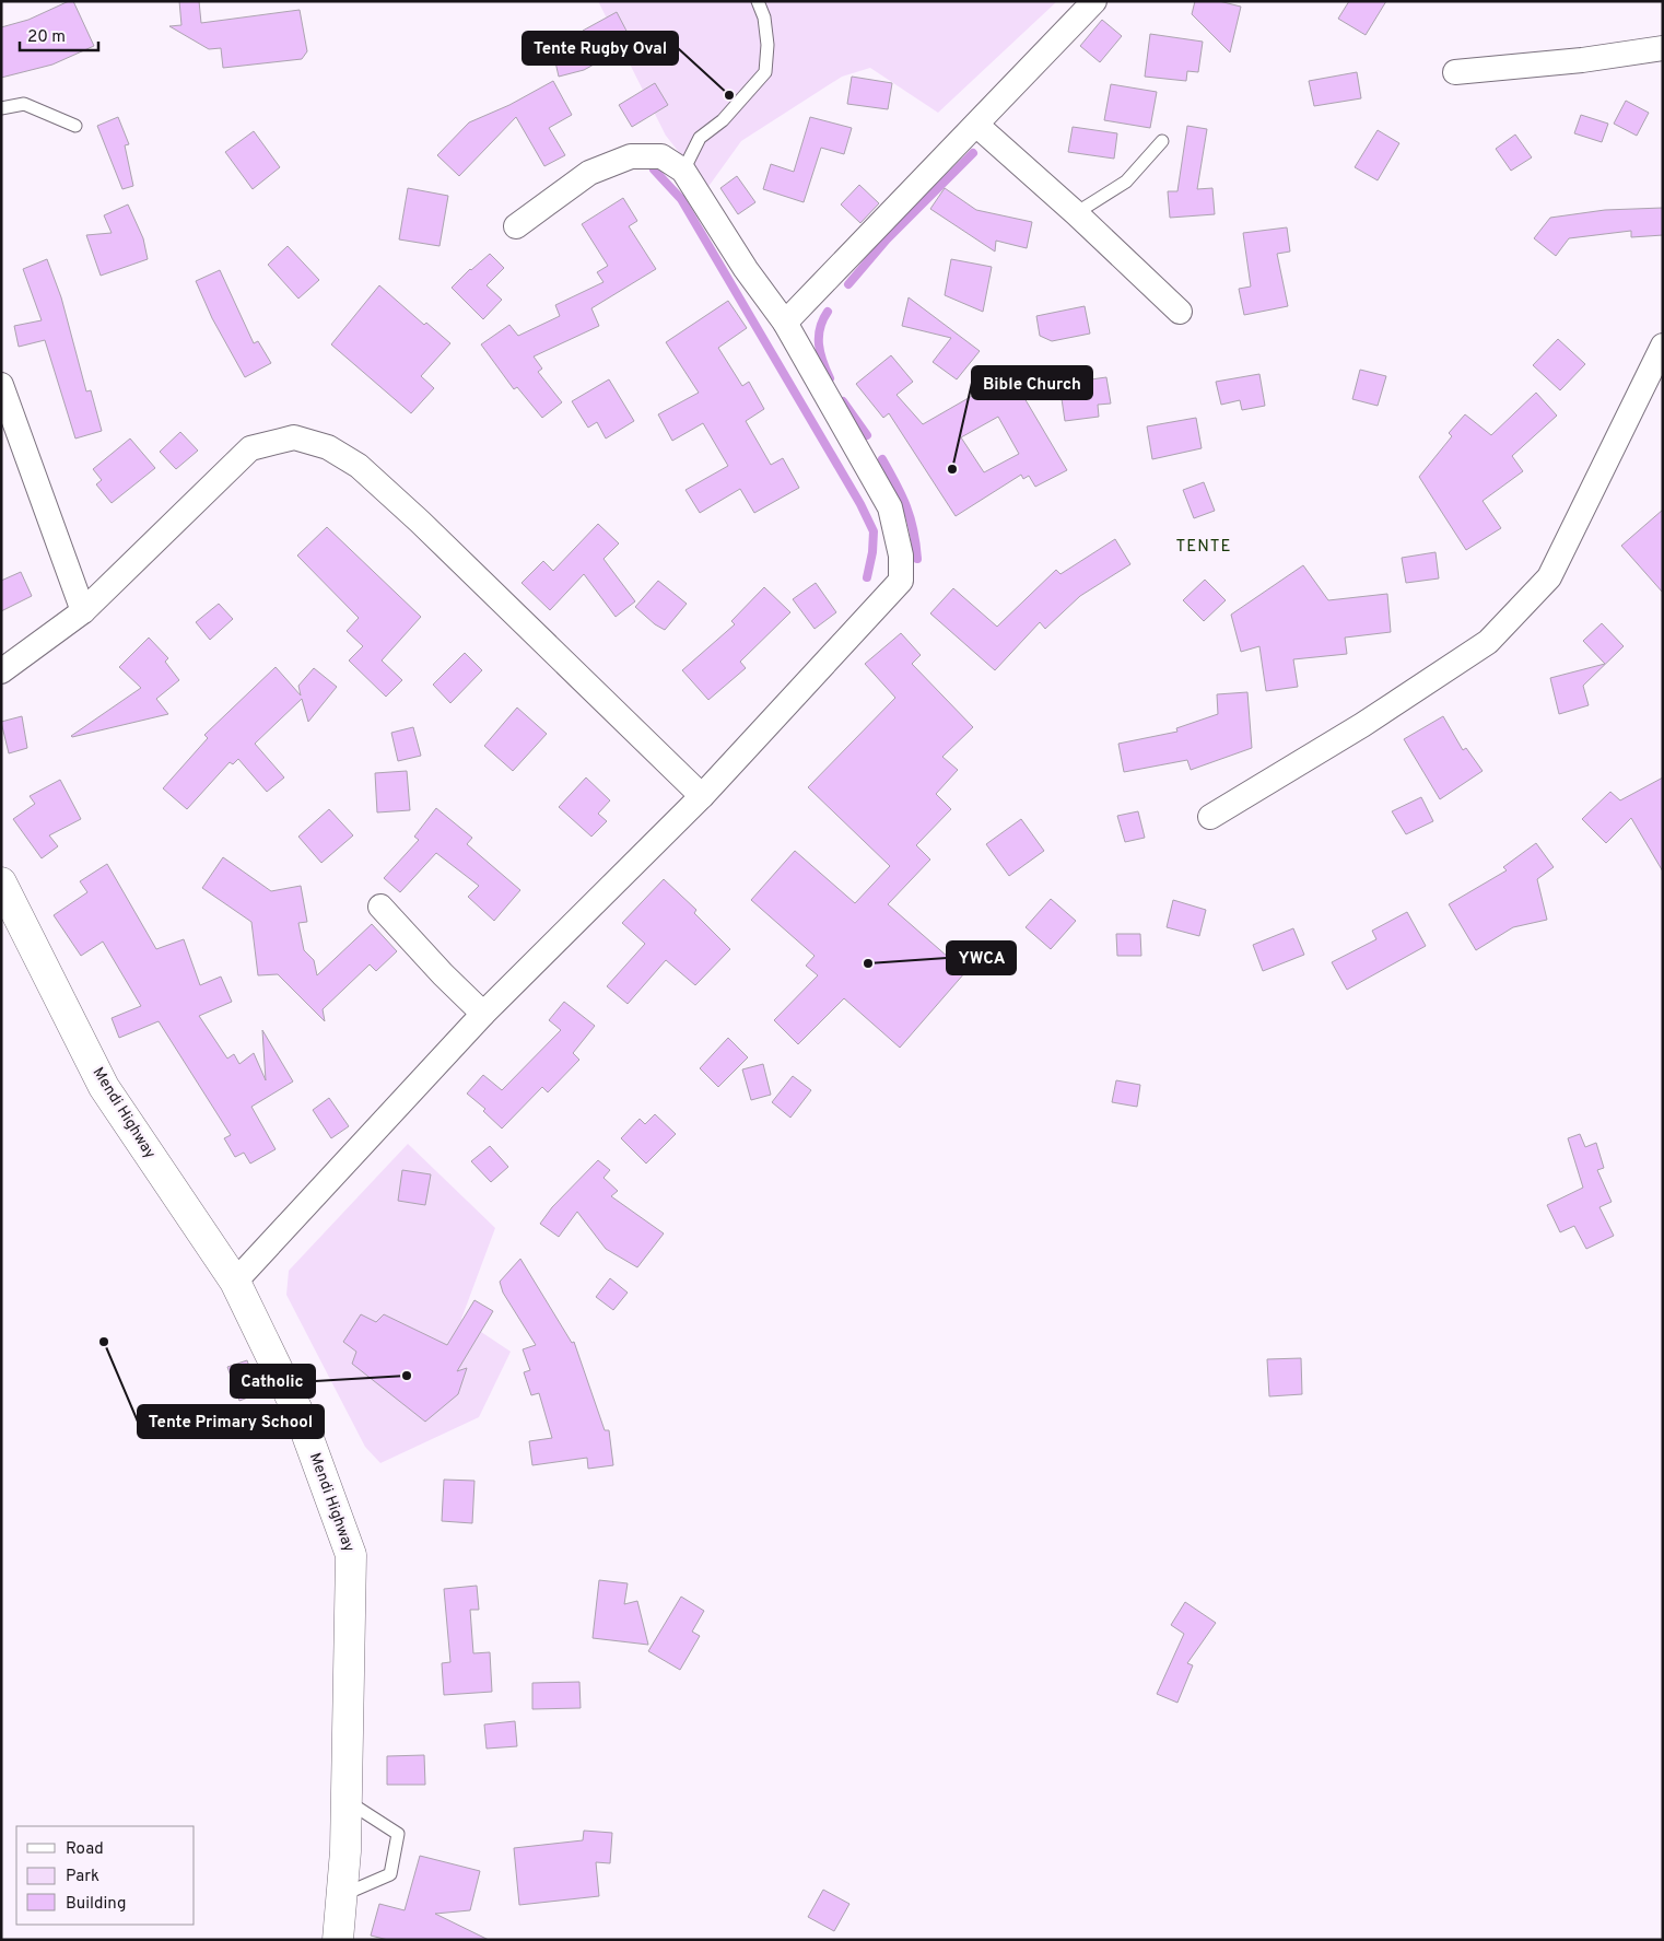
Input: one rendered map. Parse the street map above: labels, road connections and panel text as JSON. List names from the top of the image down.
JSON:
{
  "streets": {
    "main road": ["Mendi Highway"]
  },
  "districts": ["TENTE"],
  "places": [
    "Tente Rugby Oval",
    "Bible Church",
    "YWCA",
    "Tente Primary School",
    "Catholic"
  ],
  "legend": ["Road", "Park", "Building"],
  "scale_bar": "20 m"
}
